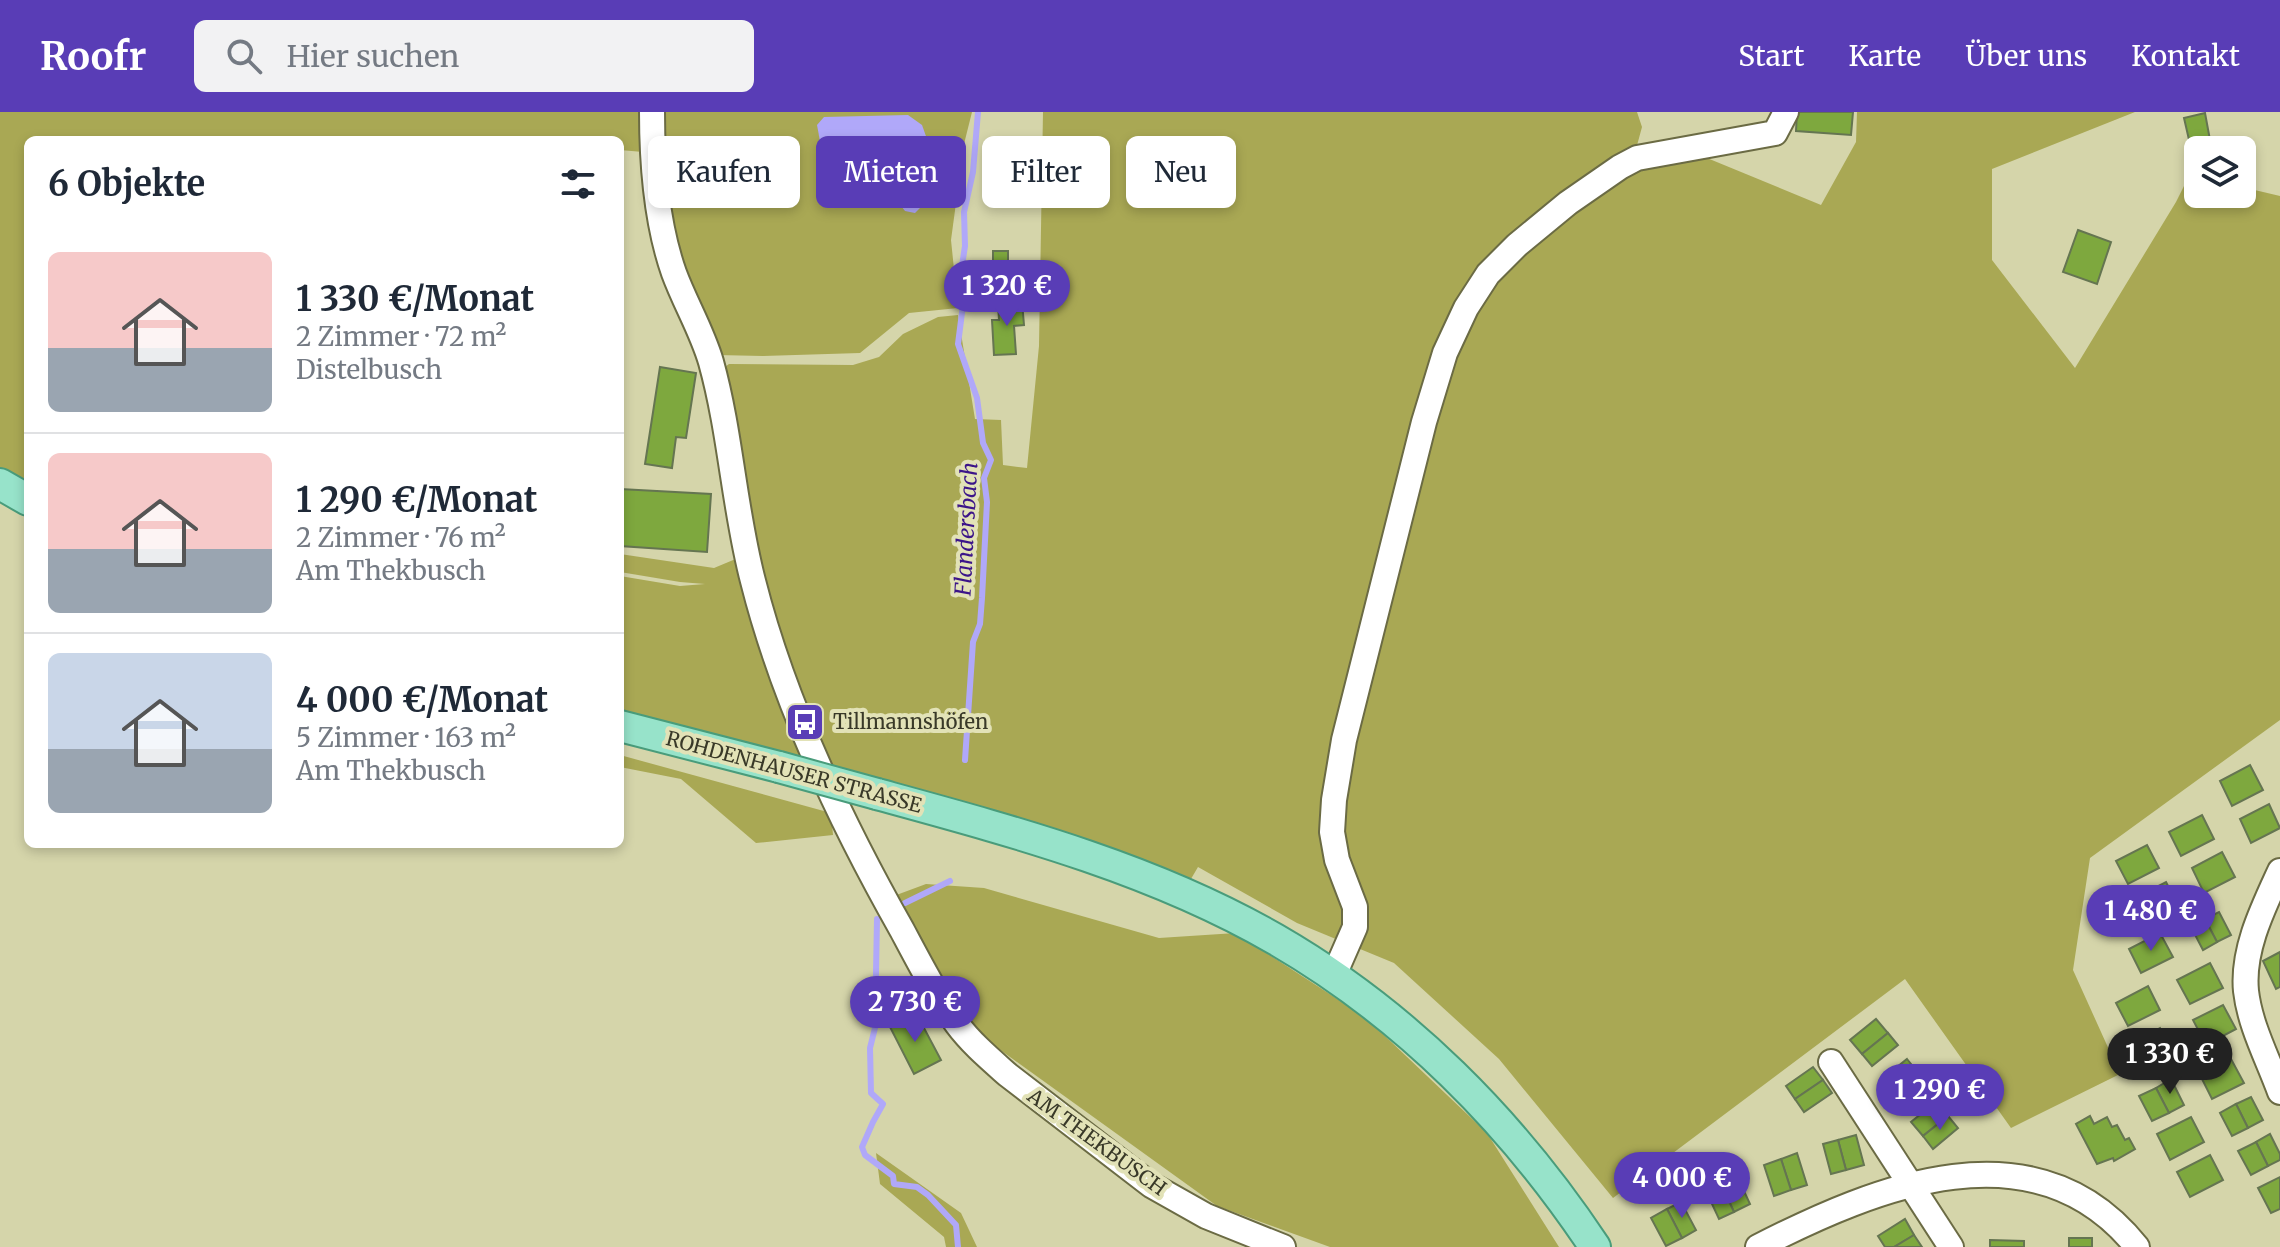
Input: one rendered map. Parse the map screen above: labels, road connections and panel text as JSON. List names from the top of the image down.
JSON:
{
  "streets": {
    "main road": ["ROHDENHAUSER STRASSE"],
    "street": ["AM THEKBUSCH"]
  },
  "water": ["Flandersbach"],
  "places": {
    "bus stop": ["Tillmannshöfen"]
  },
  "page": {
    "header": "Roofr",
    "search": "Hier suchen",
    "nav": [
      "Start",
      "Karte",
      "Über uns",
      "Kontakt"
    ],
    "chip": [
      "Kaufen",
      "Mieten",
      "Filter",
      "Neu"
    ],
    "heading": "6 Objekte",
    "list": [
      {
        "name": "1 330 €/Monat",
        "note": "2 Zimmer · 72 m² · Distelbusch"
      },
      {
        "name": "1 290 €/Monat",
        "note": "2 Zimmer · 76 m² · Am Thekbusch"
      },
      {
        "name": "4 000 €/Monat",
        "note": "5 Zimmer · 163 m² · Am Thekbusch"
      }
    ],
    "price": [
      "1 320 €",
      "1 480 €",
      "2 730 €",
      "1 330 €",
      "1 290 €",
      "4 000 €"
    ]
  }
}
